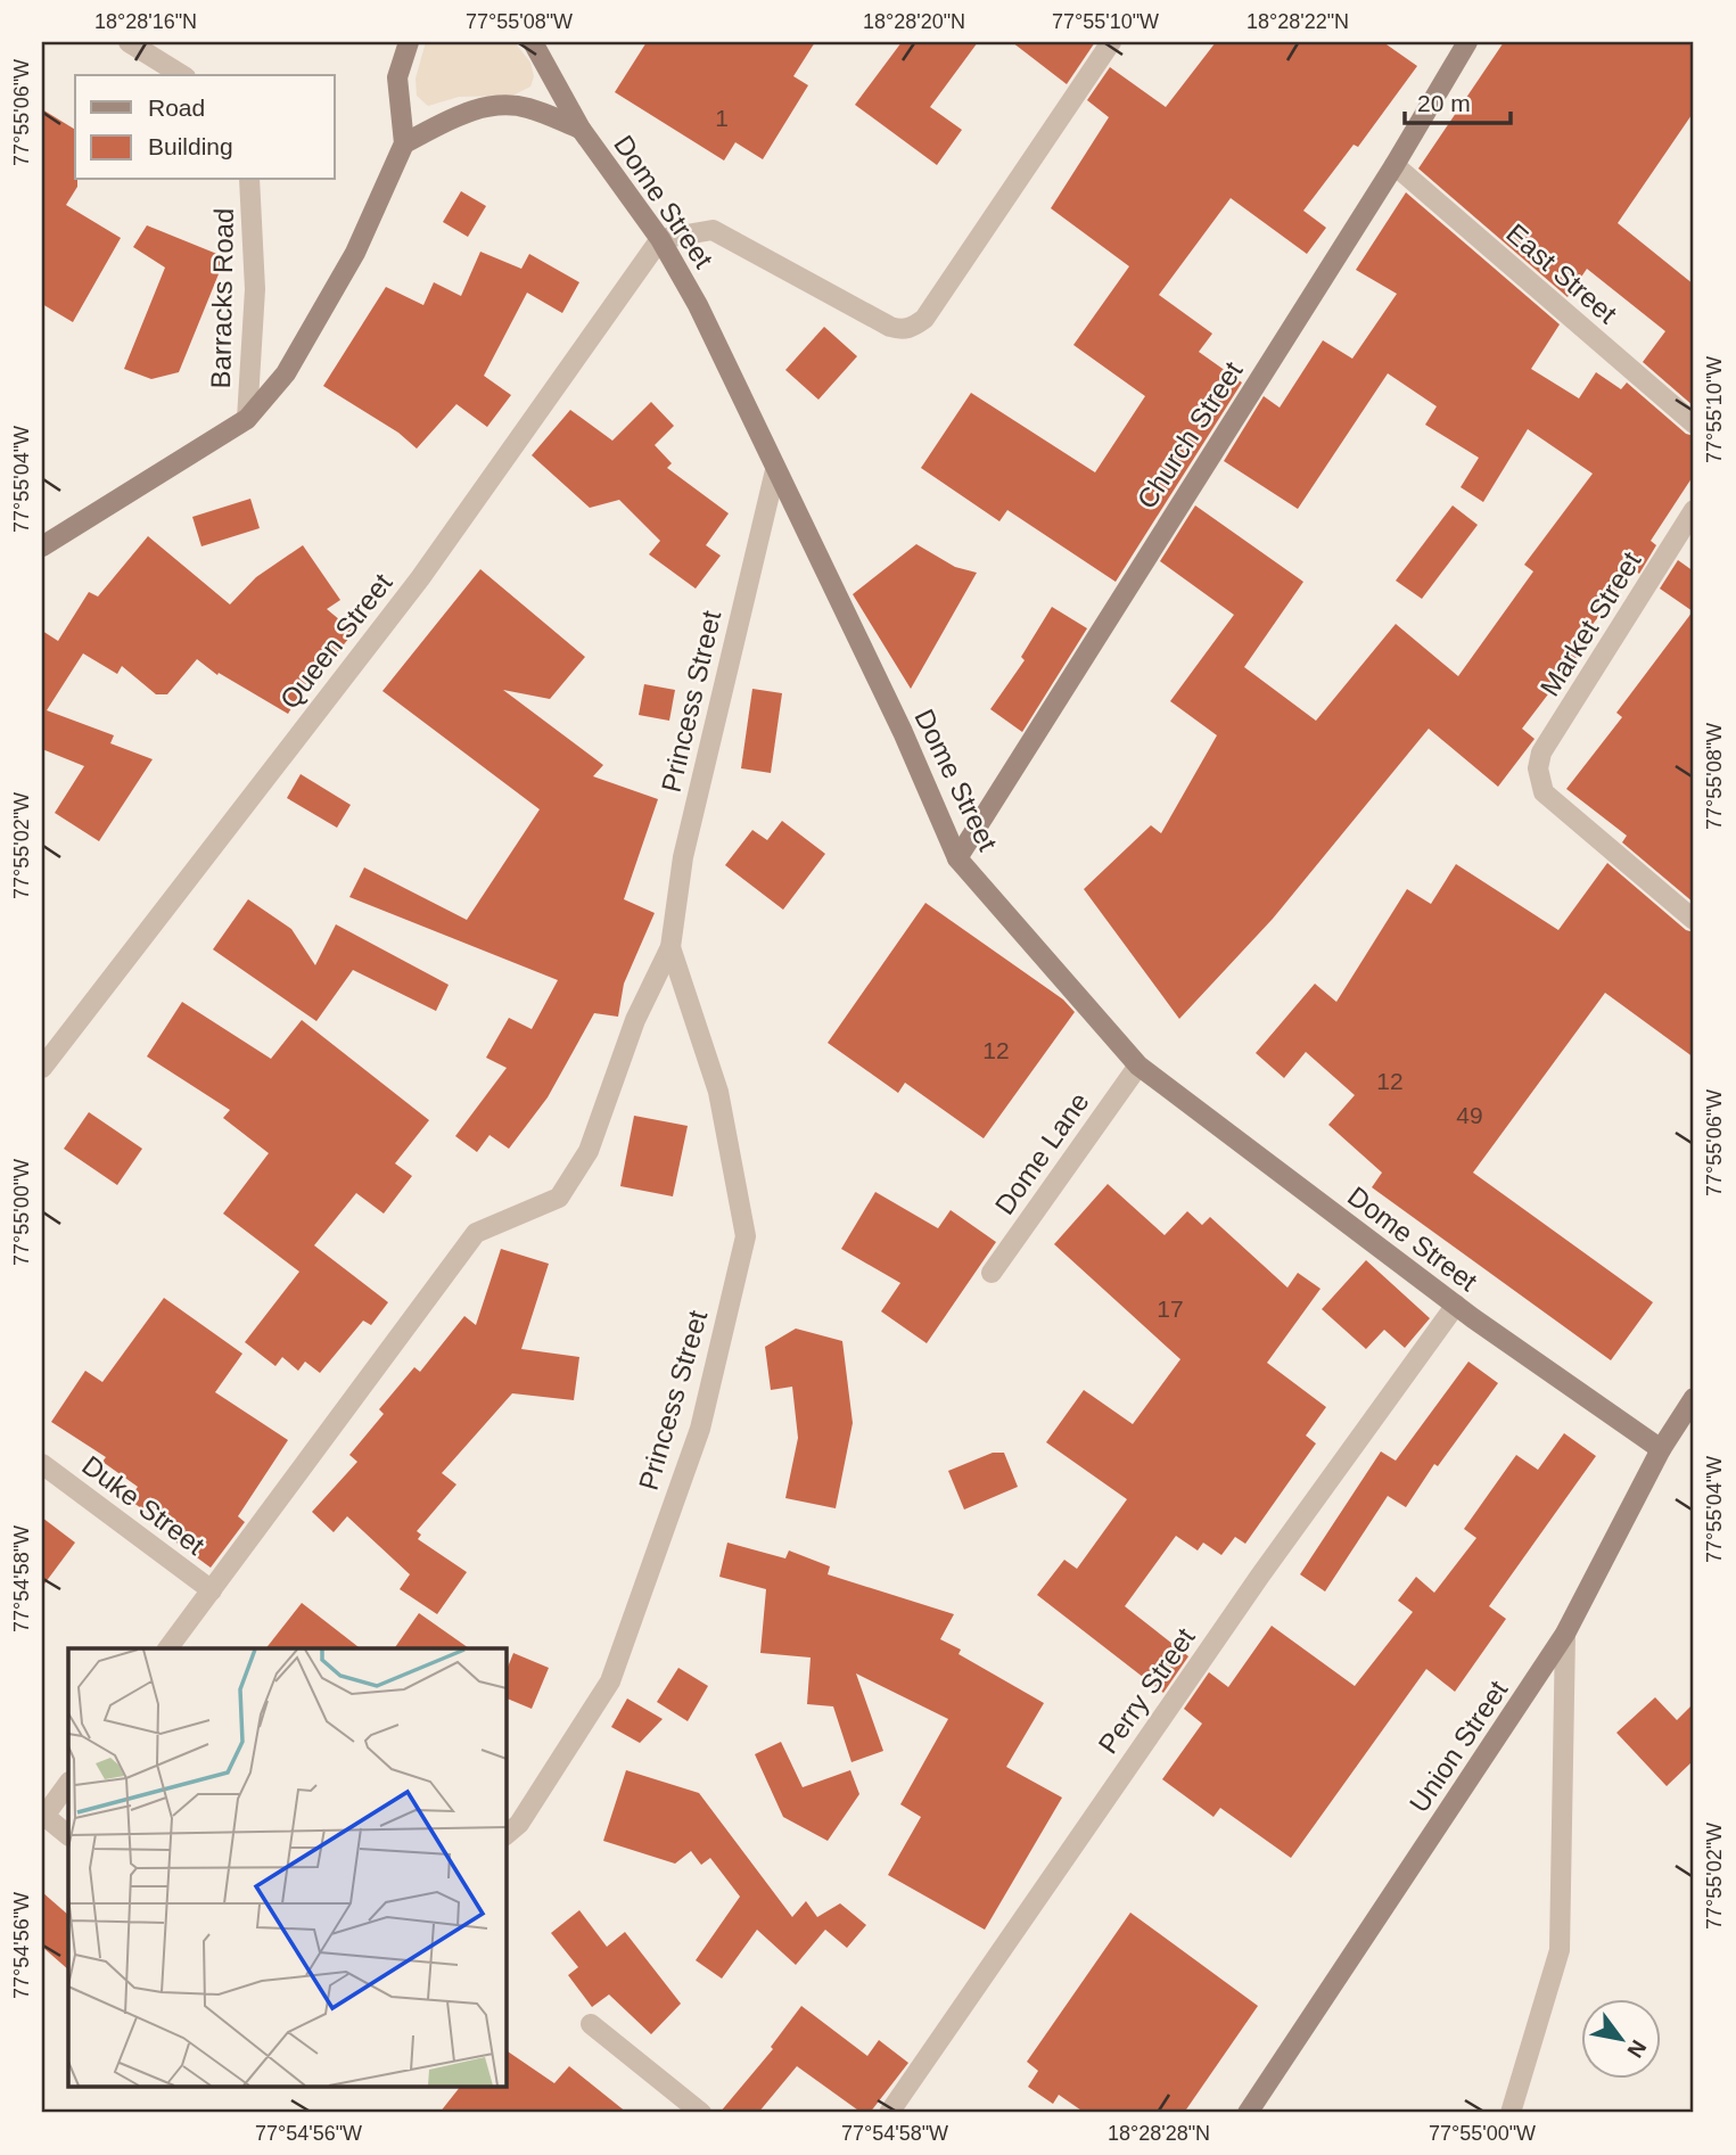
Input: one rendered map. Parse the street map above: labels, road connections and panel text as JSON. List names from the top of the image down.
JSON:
{
  "streets": {
    "street": [
      "Dome Street",
      "East Street",
      "Barracks Road",
      "Church Street",
      "Market Street",
      "Queen Street",
      "Princess Street",
      "Dome Lane",
      "Duke Street",
      "Perry Street",
      "Union Street"
    ]
  },
  "crossings": [
    ["Dome Street", "Church Street"],
    ["Dome Street", "Queen Street"],
    ["Dome Street", "Princess Street"],
    ["Dome Street", "Dome Lane"],
    ["Dome Street", "Perry Street"],
    ["Dome Street", "Union Street"],
    ["East Street", "Church Street"],
    ["Princess Street", "Duke Street"]
  ],
  "house_numbers": [
    "1",
    "12",
    "12",
    "49",
    "17"
  ],
  "legend": ["Road", "Building"],
  "scale_bar": "20 m",
  "north": "bottom right",
  "coordinates": [
    "18°28'16\"N",
    "77°55'08\"W",
    "18°28'20\"N",
    "77°55'10\"W",
    "18°28'22\"N",
    "77°55'06\"W",
    "77°55'04\"W",
    "77°55'02\"W",
    "77°55'00\"W",
    "77°54'58\"W",
    "77°54'56\"W",
    "18°28'28\"N"
  ]
}
